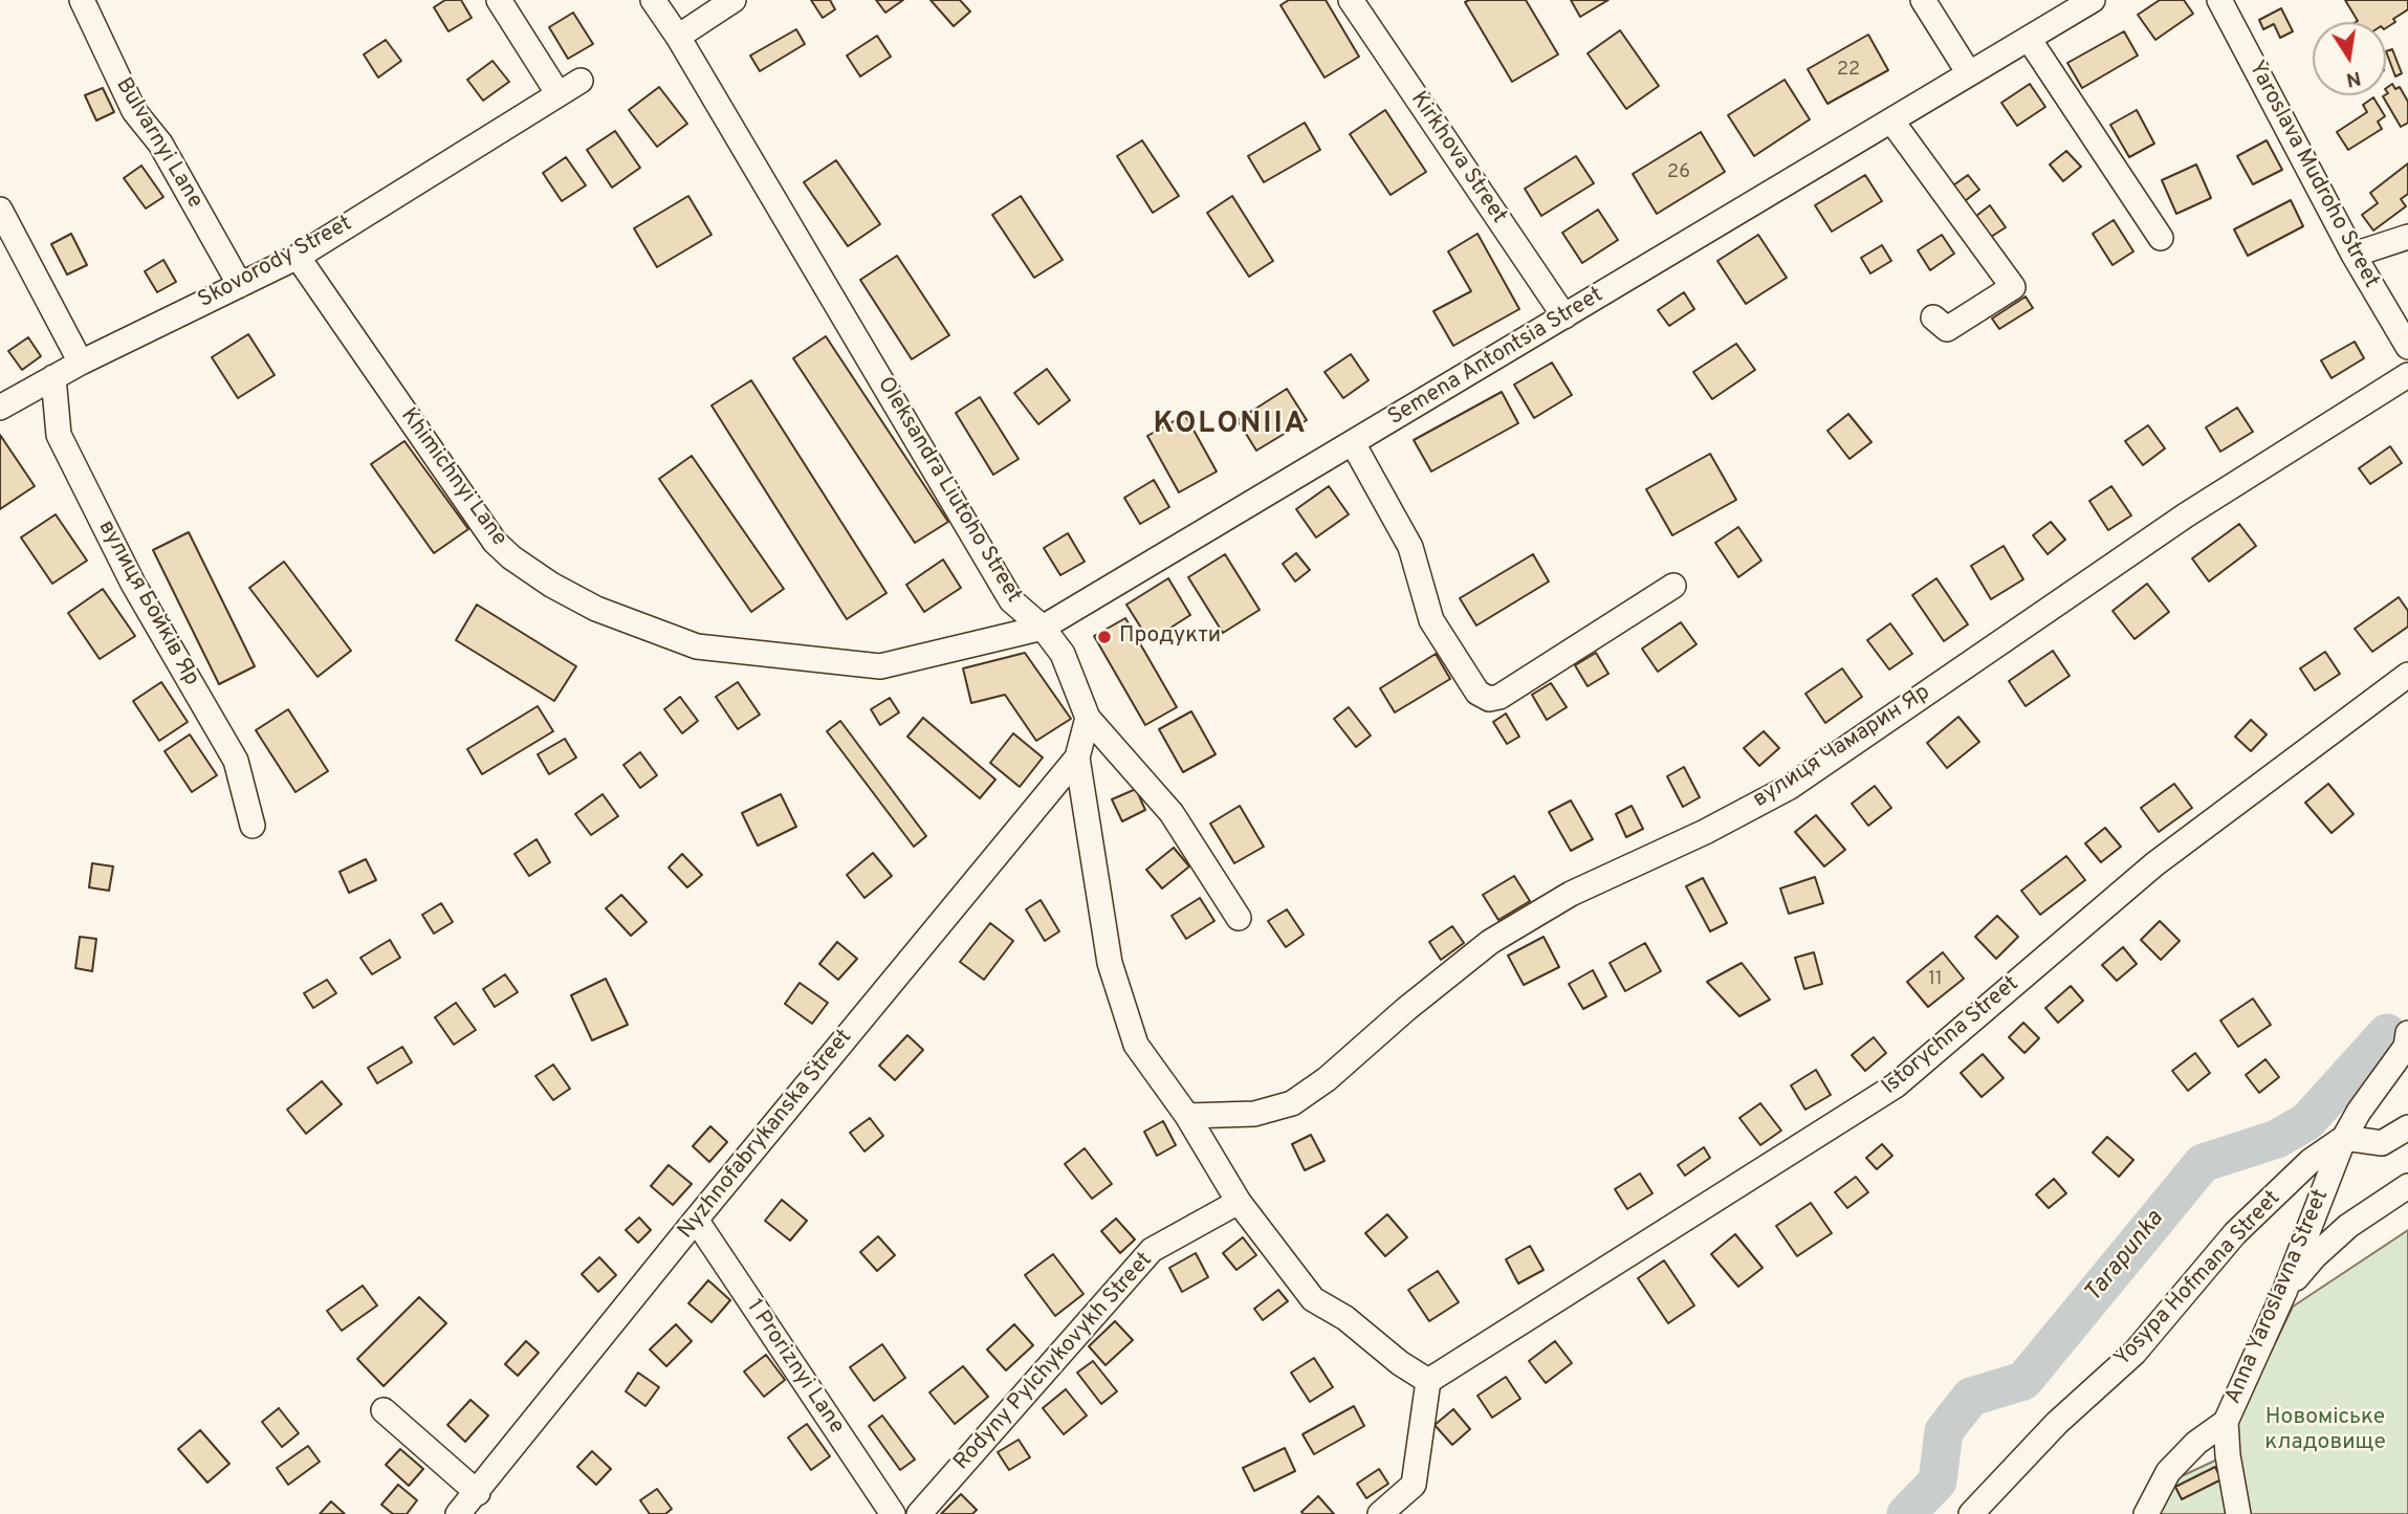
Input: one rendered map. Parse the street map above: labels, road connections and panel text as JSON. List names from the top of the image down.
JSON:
{
  "streets": {
    "street": [
      "Bulvarnyi Lane",
      "Kirkhova Street",
      "Yaroslava Mudroho Street",
      "Skovorody Street",
      "Semena Antontsia Street",
      "Khimichnyi Lane",
      "Oleksandra Liutoho Street",
      "вулиця Бойків Яр",
      "вулиця Чамарин Яр",
      "Istorychna Street",
      "Nyzhnofabrykanska Street",
      "Yosypa Hofmana Street",
      "Anna Yaroslavna Street",
      "Rodyny Pylchykovykh Street",
      "1 Proriznyi Lane"
    ]
  },
  "crossings": [
    ["Bulvarnyi Lane", "Skovorody Street"],
    ["Kirkhova Street", "Semena Antontsia Street"],
    ["Skovorody Street", "Khimichnyi Lane"],
    ["Skovorody Street", "вулиця Бойків Яр"],
    ["Semena Antontsia Street", "Khimichnyi Lane"],
    ["Semena Antontsia Street", "Oleksandra Liutoho Street"],
    ["Nyzhnofabrykanska Street", "1 Proriznyi Lane"],
    ["Yosypa Hofmana Street", "Anna Yaroslavna Street"]
  ],
  "districts": ["KOLONIIA"],
  "water": ["Tarapunka"],
  "parks": ["Новоміське кладовище"],
  "places": ["Продукти"],
  "house_numbers": ["22", "26", "11"],
  "north": "bottom"
}
